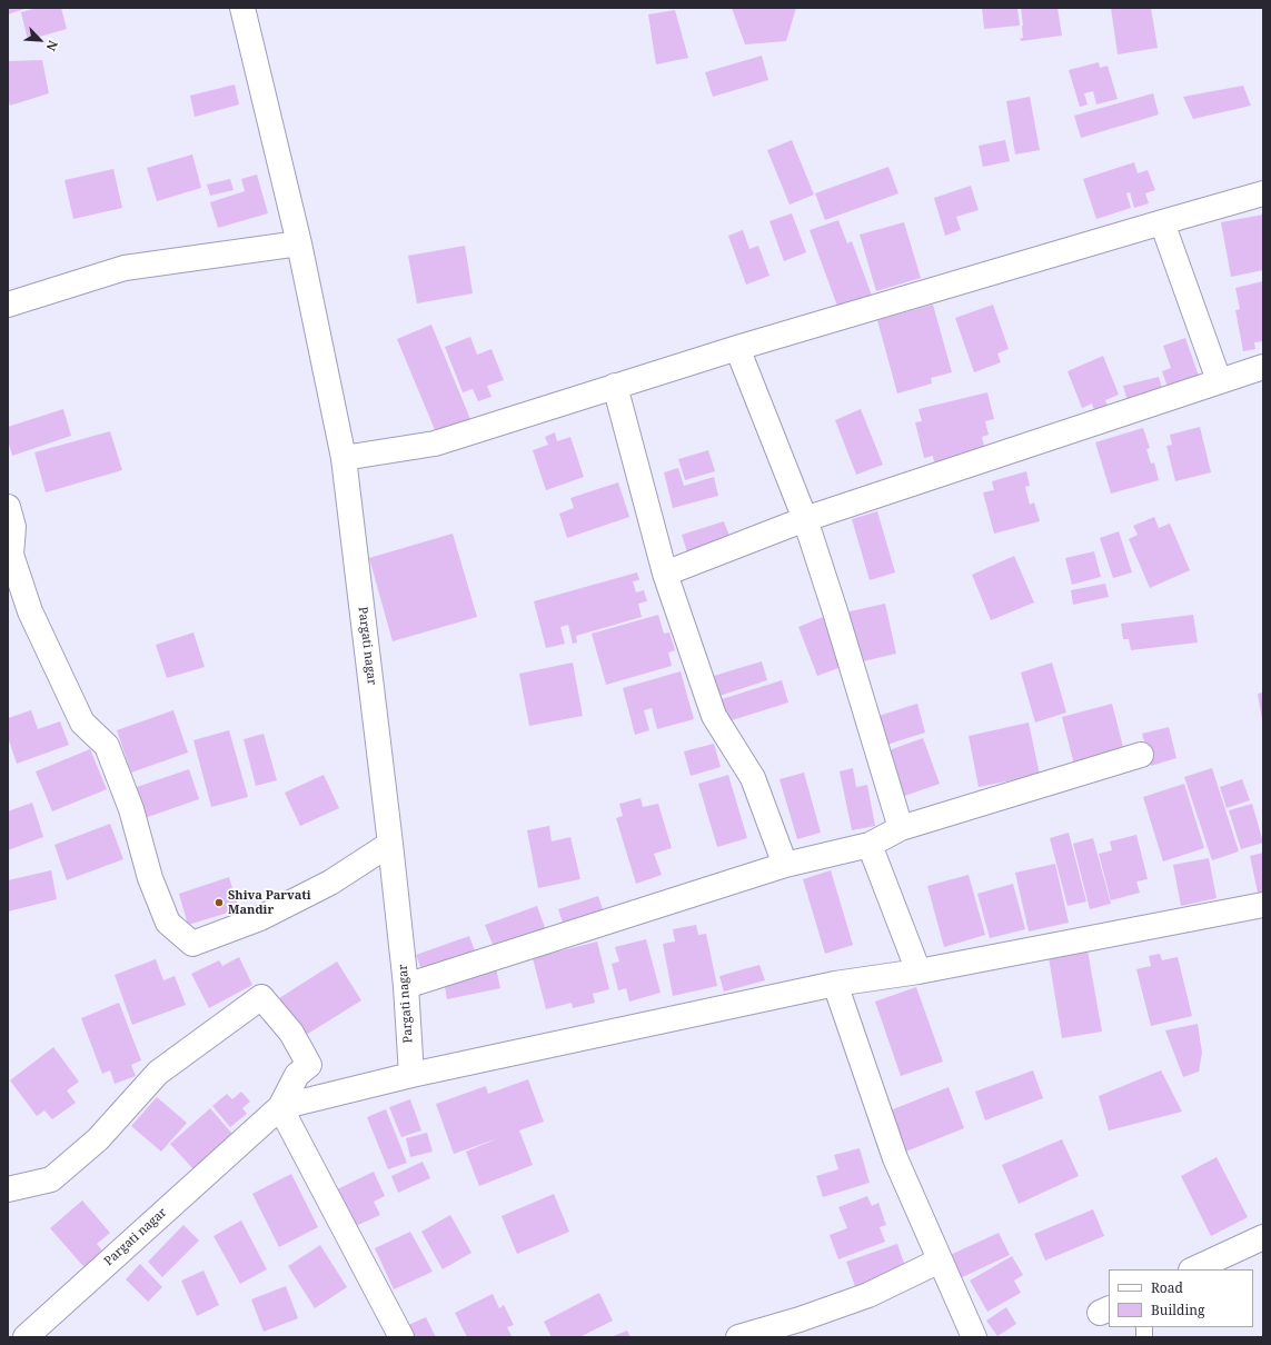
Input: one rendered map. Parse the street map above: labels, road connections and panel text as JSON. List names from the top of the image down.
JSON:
{
  "streets": {
    "street": ["Pargati nagar"]
  },
  "places": ["Shiva Parvati Mandir"],
  "legend": ["Road", "Building"],
  "north": "bottom right"
}
